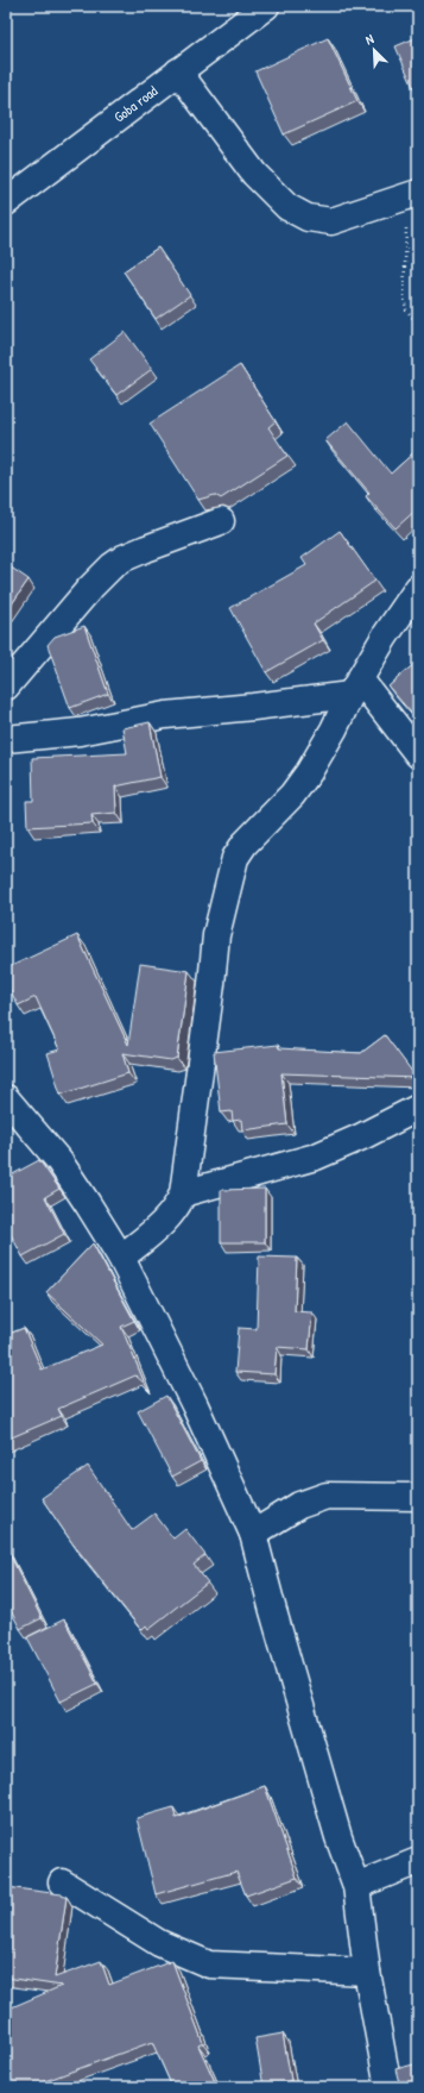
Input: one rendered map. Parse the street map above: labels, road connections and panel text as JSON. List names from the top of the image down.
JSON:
{
  "streets": {
    "street": ["Goba road"]
  },
  "north": "top left"
}
